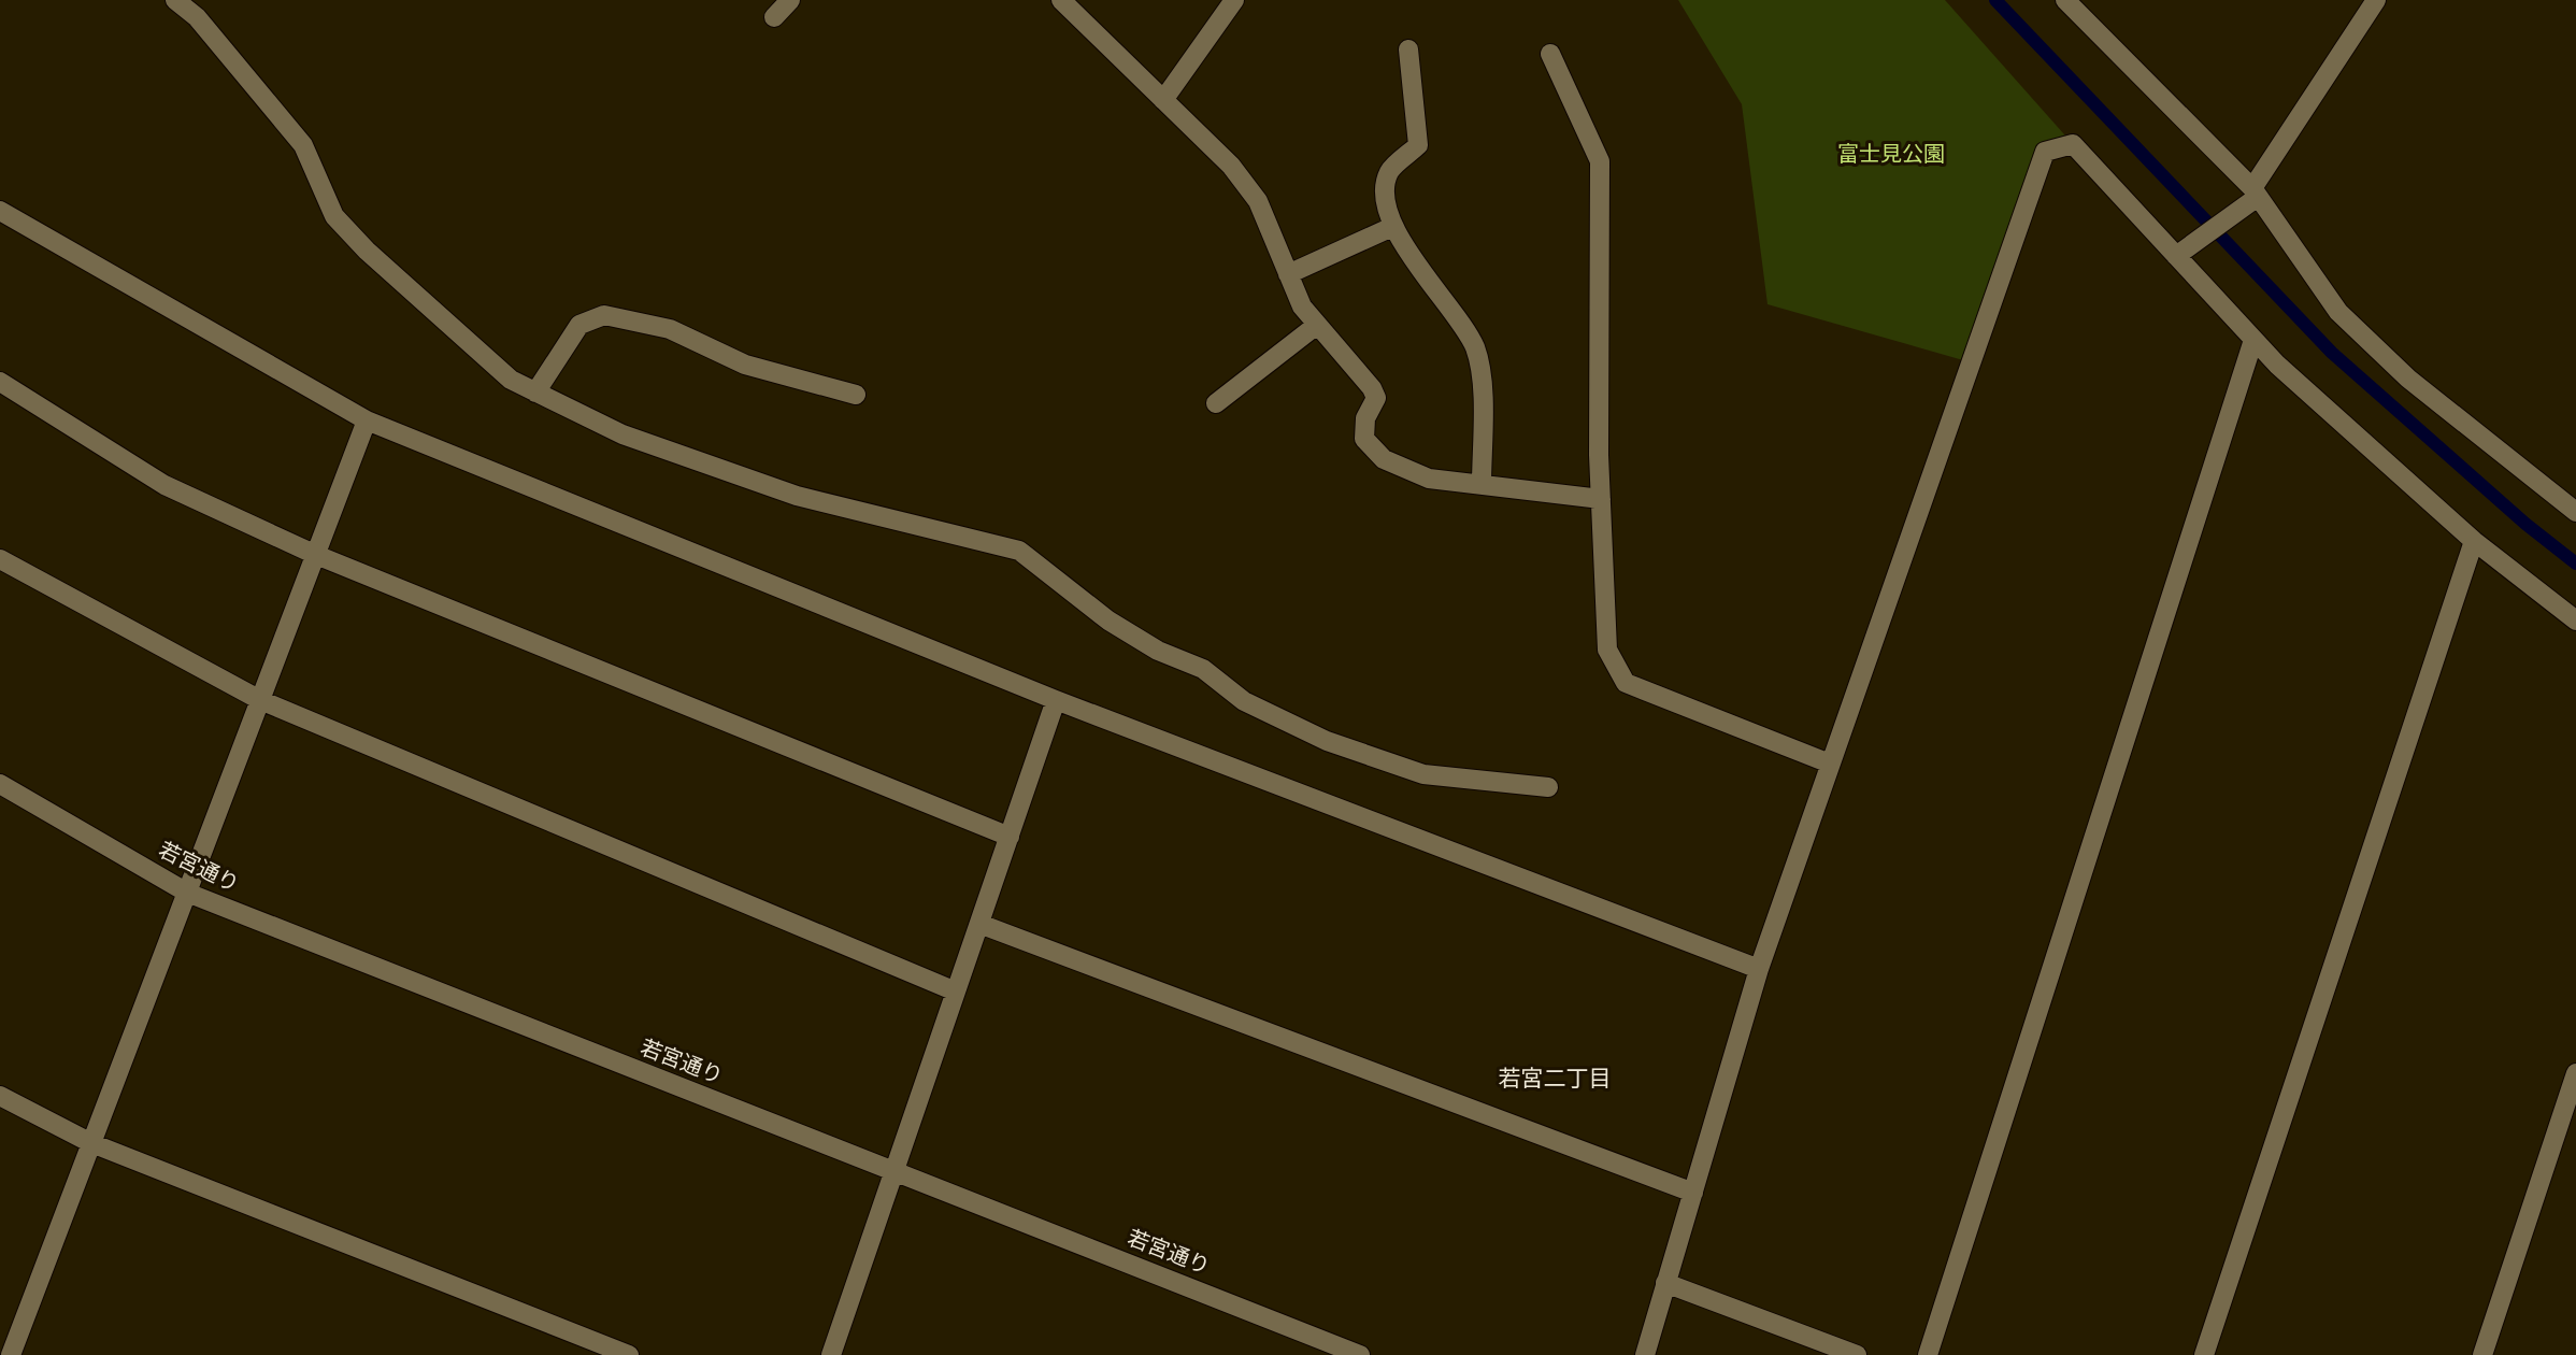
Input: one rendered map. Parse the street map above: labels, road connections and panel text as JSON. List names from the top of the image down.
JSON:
{
  "streets": {
    "street": ["若宮通り"]
  },
  "districts": ["若宮二丁目"],
  "parks": ["富士見公園"]
}
